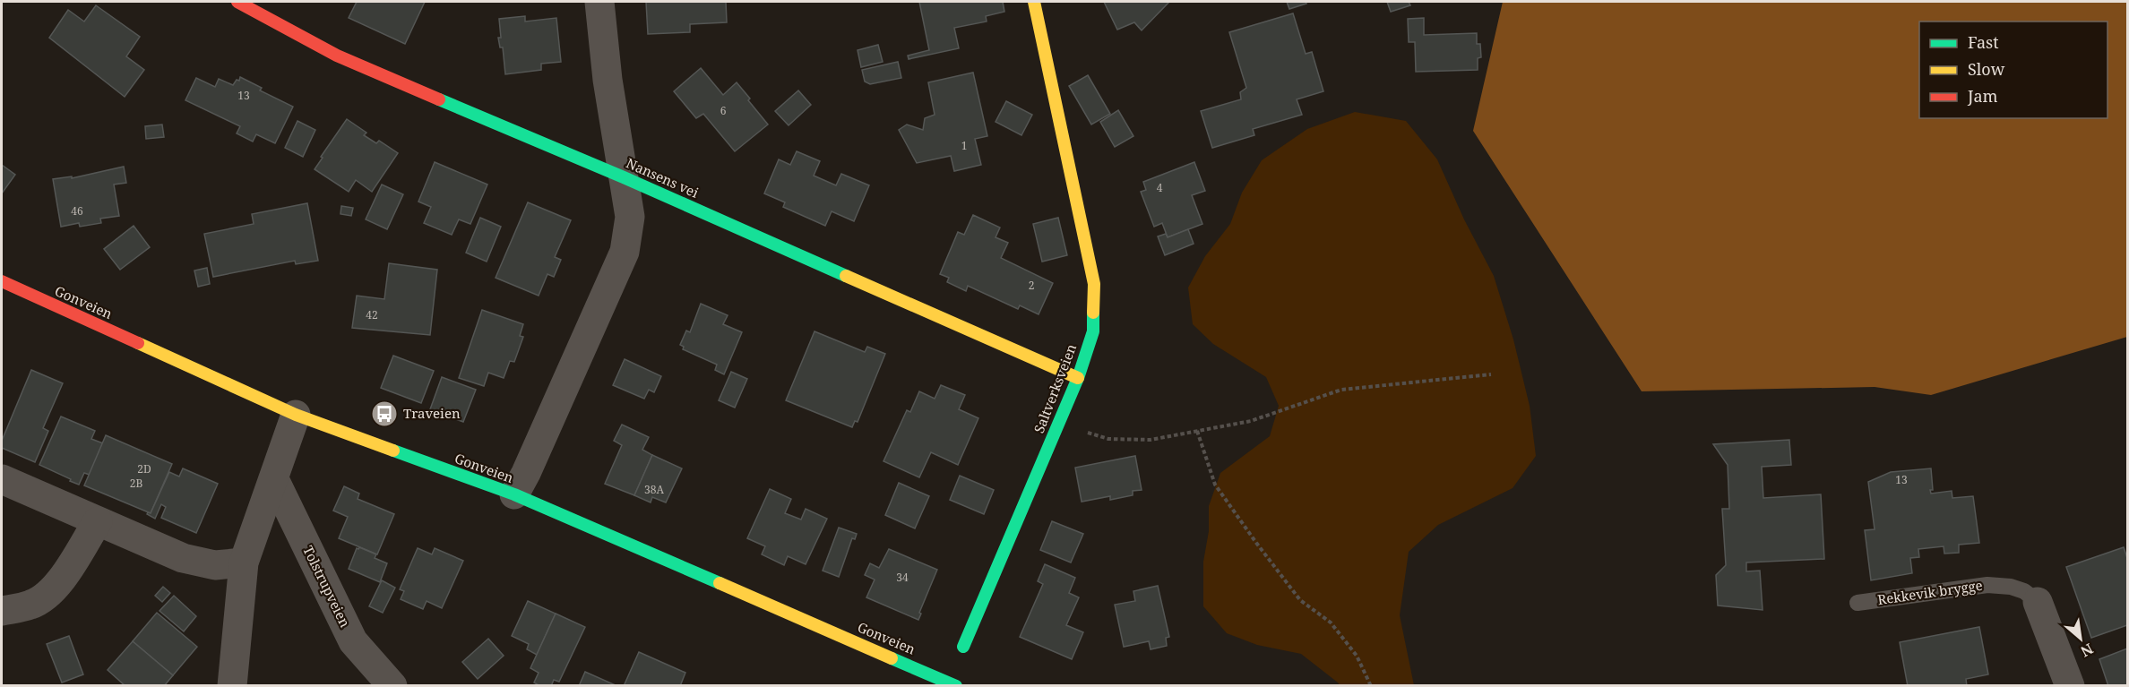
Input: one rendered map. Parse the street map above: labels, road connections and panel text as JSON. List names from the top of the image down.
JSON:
{
  "streets": {
    "street": [
      "Nansens vei",
      "Gonveien",
      "Saltverksveien",
      "Tolstrupveien",
      "Rekkevik brygge"
    ]
  },
  "crossings": [
    ["Nansens vei", "Saltverksveien"]
  ],
  "places": {
    "bus stop": ["Traveien"]
  },
  "house_numbers": [
    "13",
    "6",
    "1",
    "4",
    "46",
    "2",
    "42",
    "2D",
    "13",
    "2B",
    "38A",
    "34"
  ],
  "legend": ["Fast", "Slow", "Jam"],
  "north": "bottom right"
}
